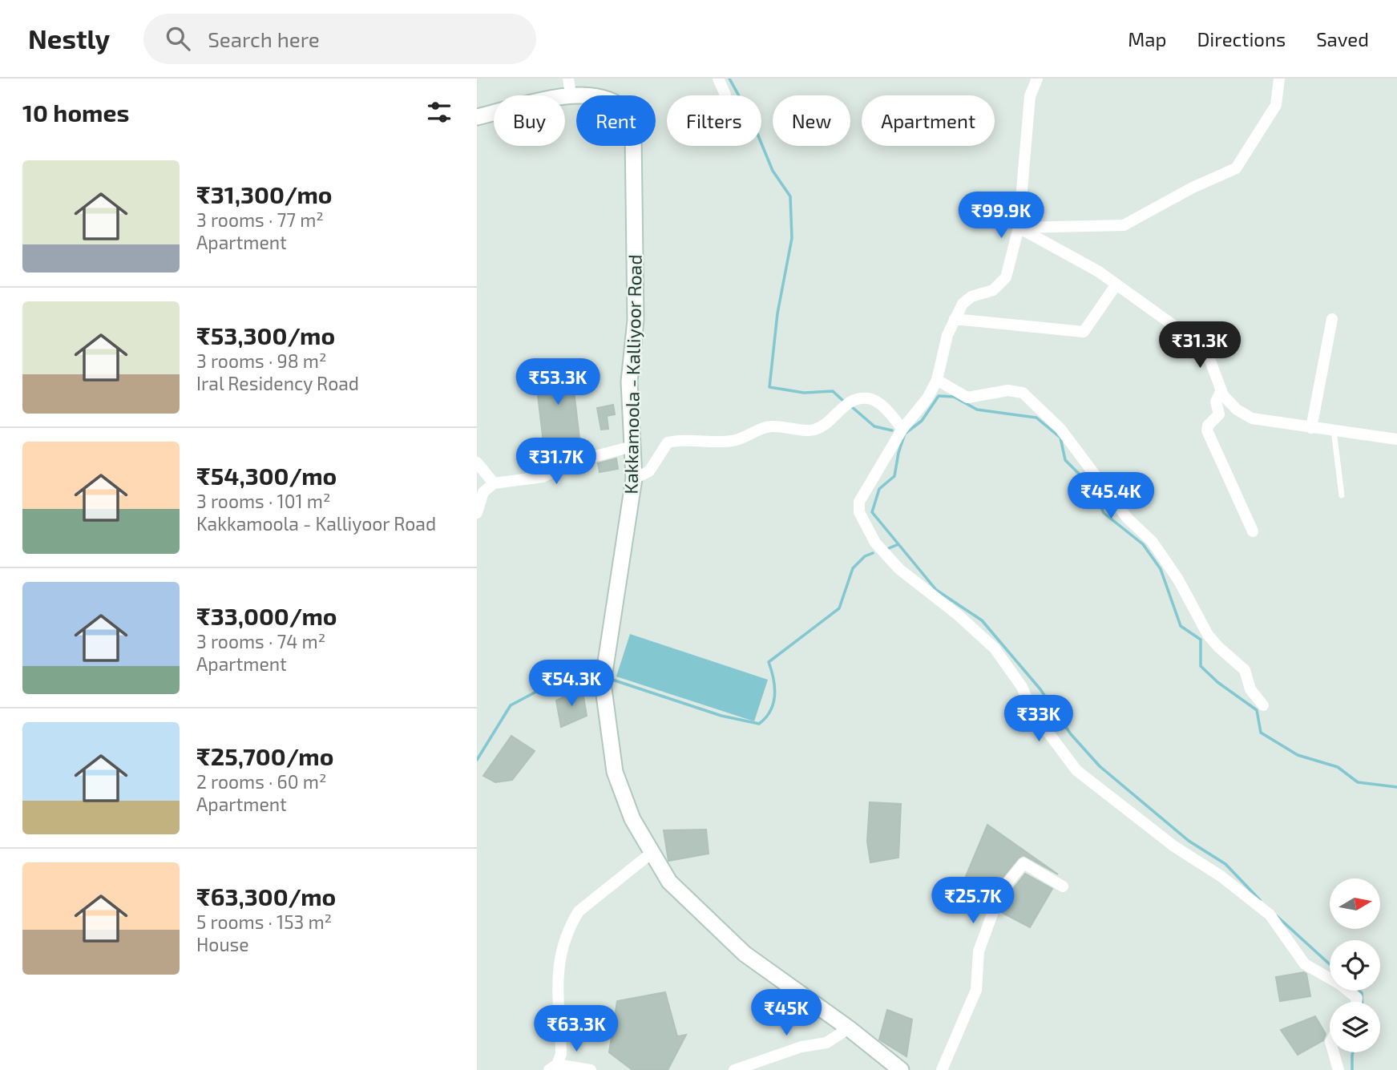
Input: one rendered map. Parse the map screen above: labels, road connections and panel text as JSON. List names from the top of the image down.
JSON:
{
  "streets": {
    "main road": ["Kakkamoola - Kalliyoor Road"]
  },
  "north": "right",
  "page": {
    "header": "Nestly",
    "search": "Search here",
    "nav": ["Map", "Directions", "Saved"],
    "heading": "10 homes",
    "chip": [
      "Buy",
      "Rent",
      "Filters",
      "New",
      "Apartment"
    ],
    "list": [
      {
        "name": "₹31,300/mo",
        "note": "3 rooms · 77 m² · Apartment"
      },
      {
        "name": "₹53,300/mo",
        "note": "3 rooms · 98 m² · Iral Residency Road"
      },
      {
        "name": "₹54,300/mo",
        "note": "3 rooms · 101 m² · Kakkamoola - Kalliyoor Road"
      },
      {
        "name": "₹33,000/mo",
        "note": "3 rooms · 74 m² · Apartment"
      },
      {
        "name": "₹25,700/mo",
        "note": "2 rooms · 60 m² · Apartment"
      },
      {
        "name": "₹63,300/mo",
        "note": "5 rooms · 153 m² · House"
      }
    ],
    "price": [
      "₹99.9K",
      "₹31.3K",
      "₹53.3K",
      "₹31.7K",
      "₹45.4K",
      "₹54.3K",
      "₹33K",
      "₹25.7K",
      "₹45K",
      "₹63.3K"
    ]
  }
}
